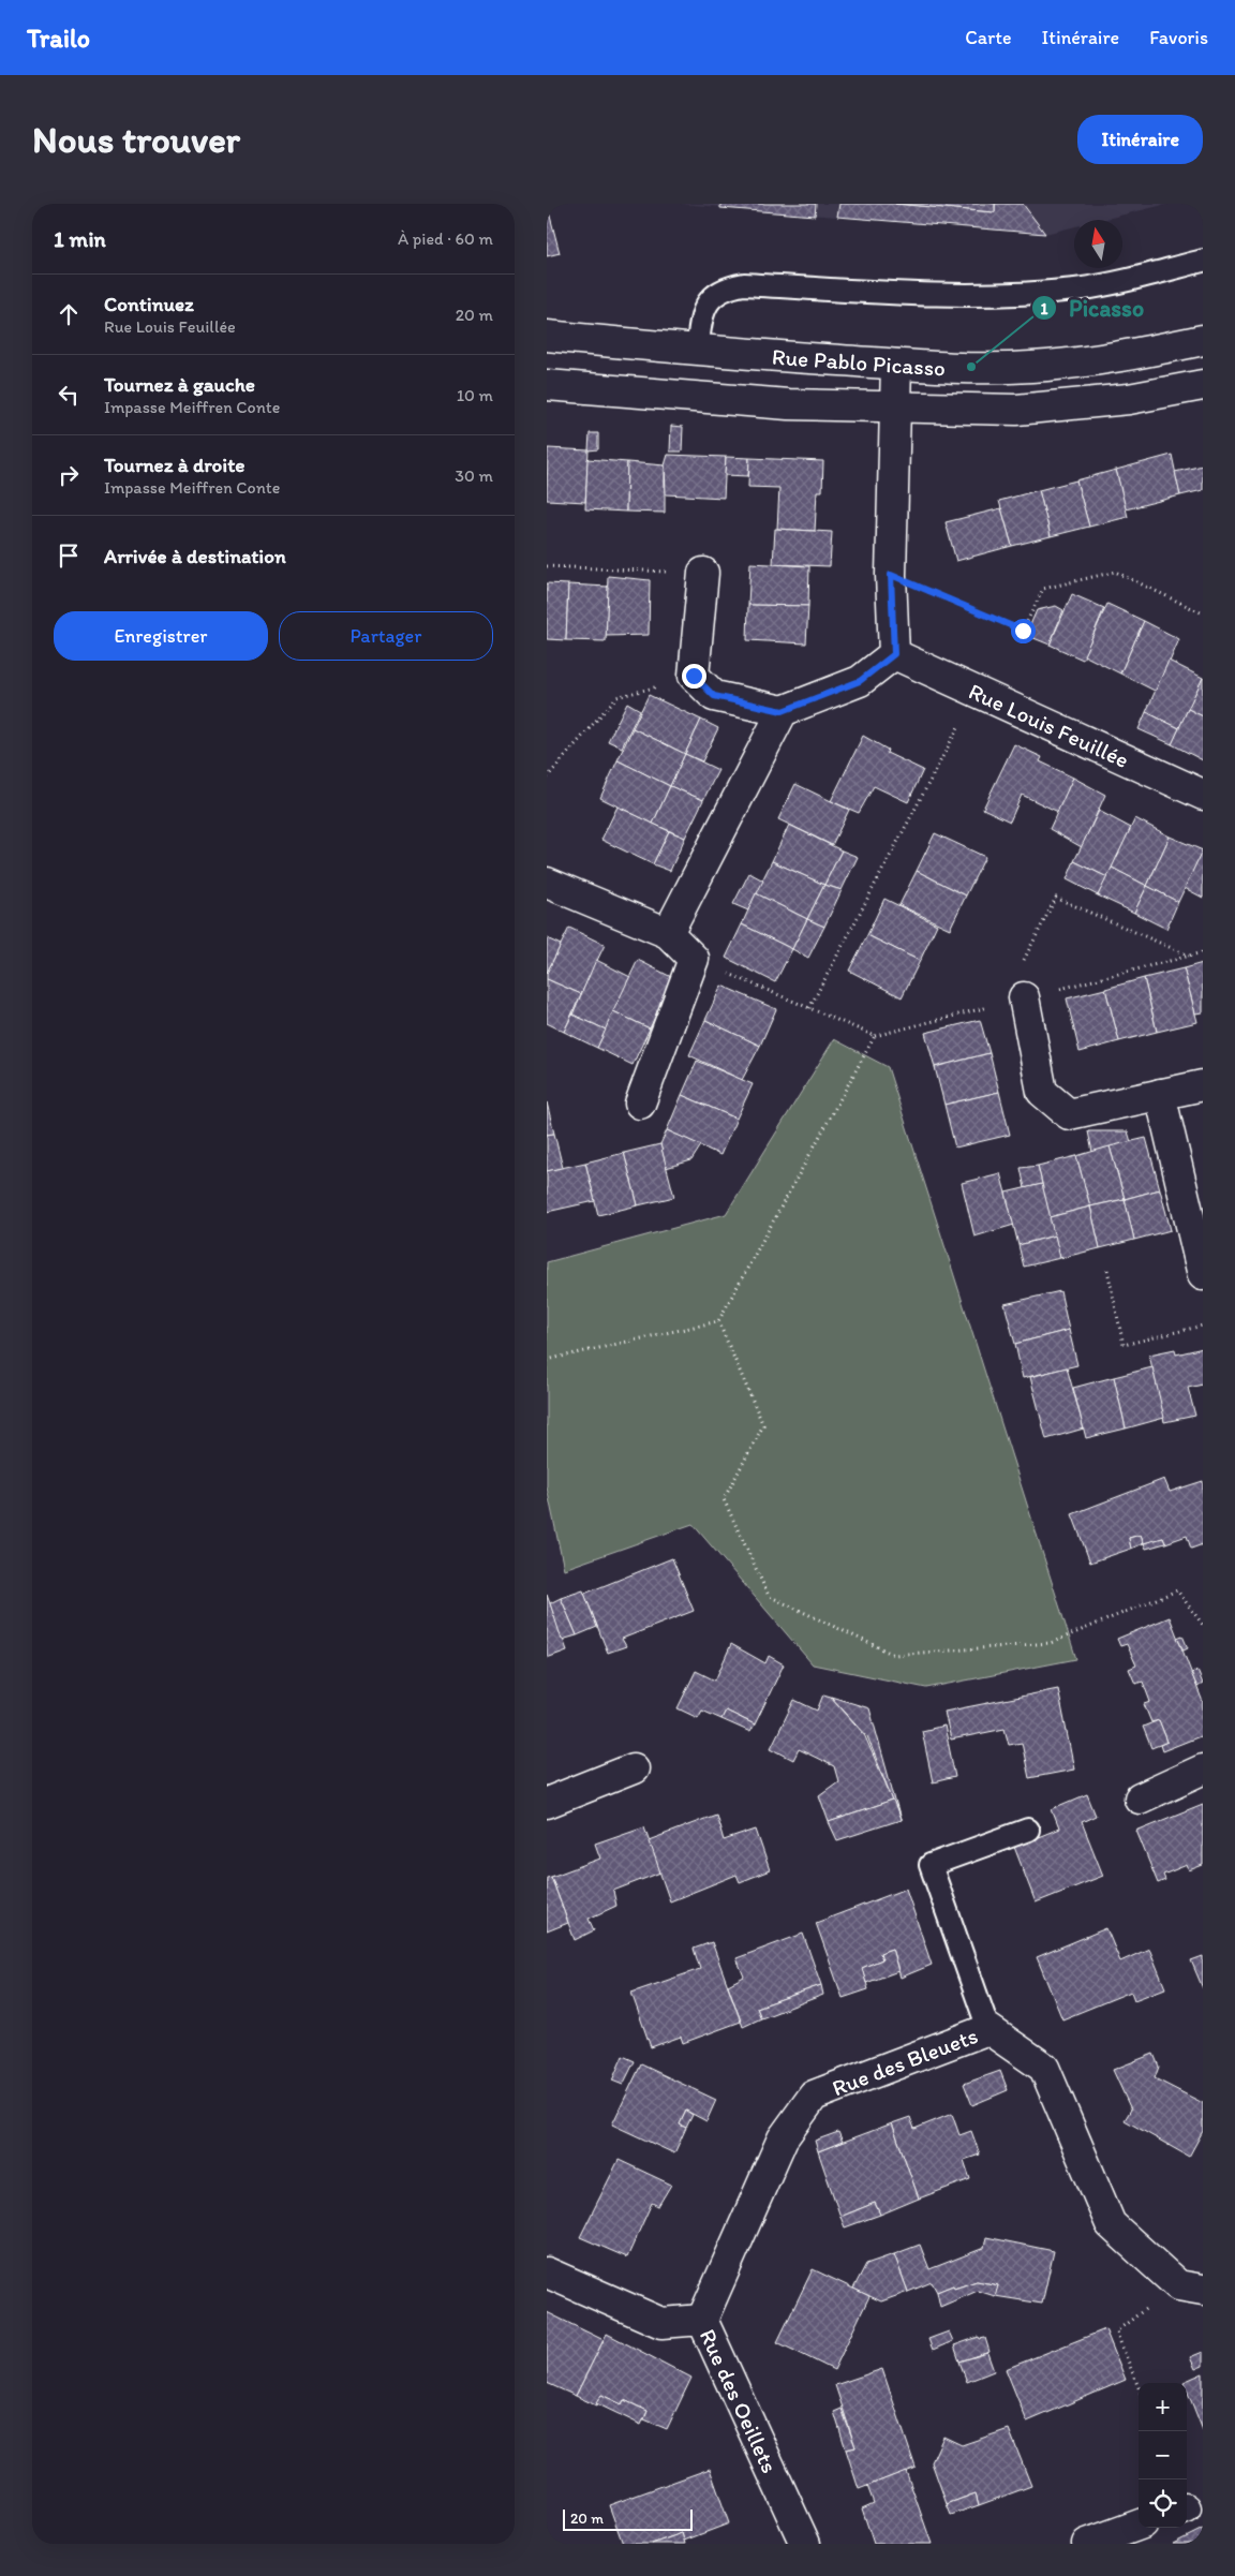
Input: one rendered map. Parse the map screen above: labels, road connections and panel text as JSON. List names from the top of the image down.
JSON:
{
  "streets": {
    "street": [
      "Rue Pablo Picasso",
      "Rue Louis Feuillée",
      "Rue des Bleuets",
      "Rue des Oeillets"
    ]
  },
  "crossings": [
    ["Rue des Bleuets", "Rue des Oeillets"]
  ],
  "places": ["Picasso"],
  "scale_bar": "20 m",
  "north": "top",
  "page": {
    "header": "Trailo",
    "nav": ["Carte", "Itinéraire", "Favoris"],
    "buttons": [
      "Itinéraire",
      ["Enregistrer", "Partager"]
    ],
    "title": "Nous trouver",
    "heading": ["1 min", "À pied · 60 m"],
    "list": [
      ["Continuez", "Rue Louis Feuillée", "20 m"],
      ["Tournez à gauche", "Impasse Meiffren Conte", "10 m"],
      ["Tournez à droite", "Impasse Meiffren Conte", "30 m"],
      "Arrivée à destination"
    ],
    "map_buttons": ["+", "−"],
    "scale": "20 m"
  }
}
